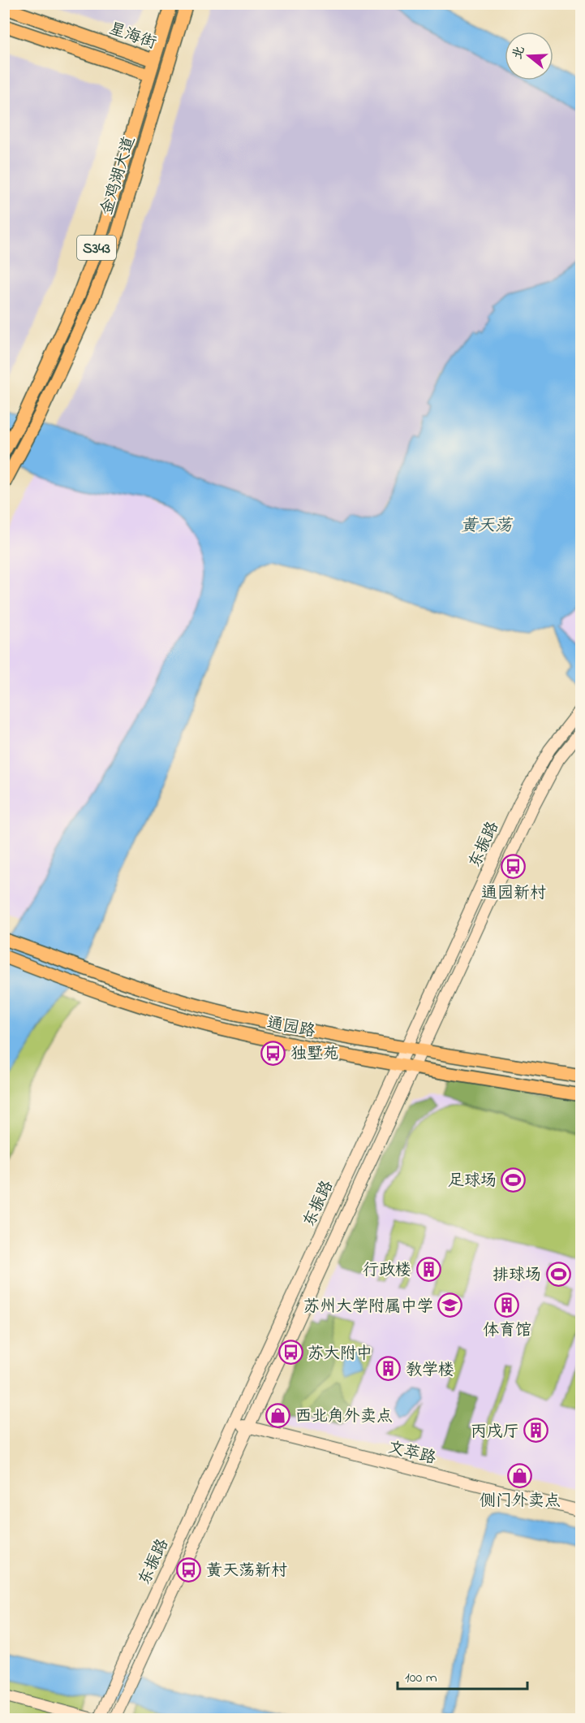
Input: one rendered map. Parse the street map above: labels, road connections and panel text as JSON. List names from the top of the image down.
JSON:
{
  "streets": {
    "main road": [
      "星海街",
      "金鸡湖大道",
      "S343",
      "东振路",
      "通园路",
      "文萃路"
    ]
  },
  "crossings": [
    ["星海街", "金鸡湖大道"],
    ["东振路", "通园路"],
    ["东振路", "文萃路"]
  ],
  "water": ["黄天荡"],
  "places": {
    "bus stop": [
      "通园新村",
      "独墅苑",
      "苏大附中",
      "黄天荡新村"
    ],
    "sports": ["足球场", "排球场"],
    "building": [
      "行政楼",
      "体育馆",
      "教学楼",
      "丙戌厅"
    ],
    "school or university": ["苏州大学附属中学"],
    "shop": ["西北角外卖点", "侧门外卖点"]
  },
  "scale_bar": "100 m",
  "north": "left"
}
